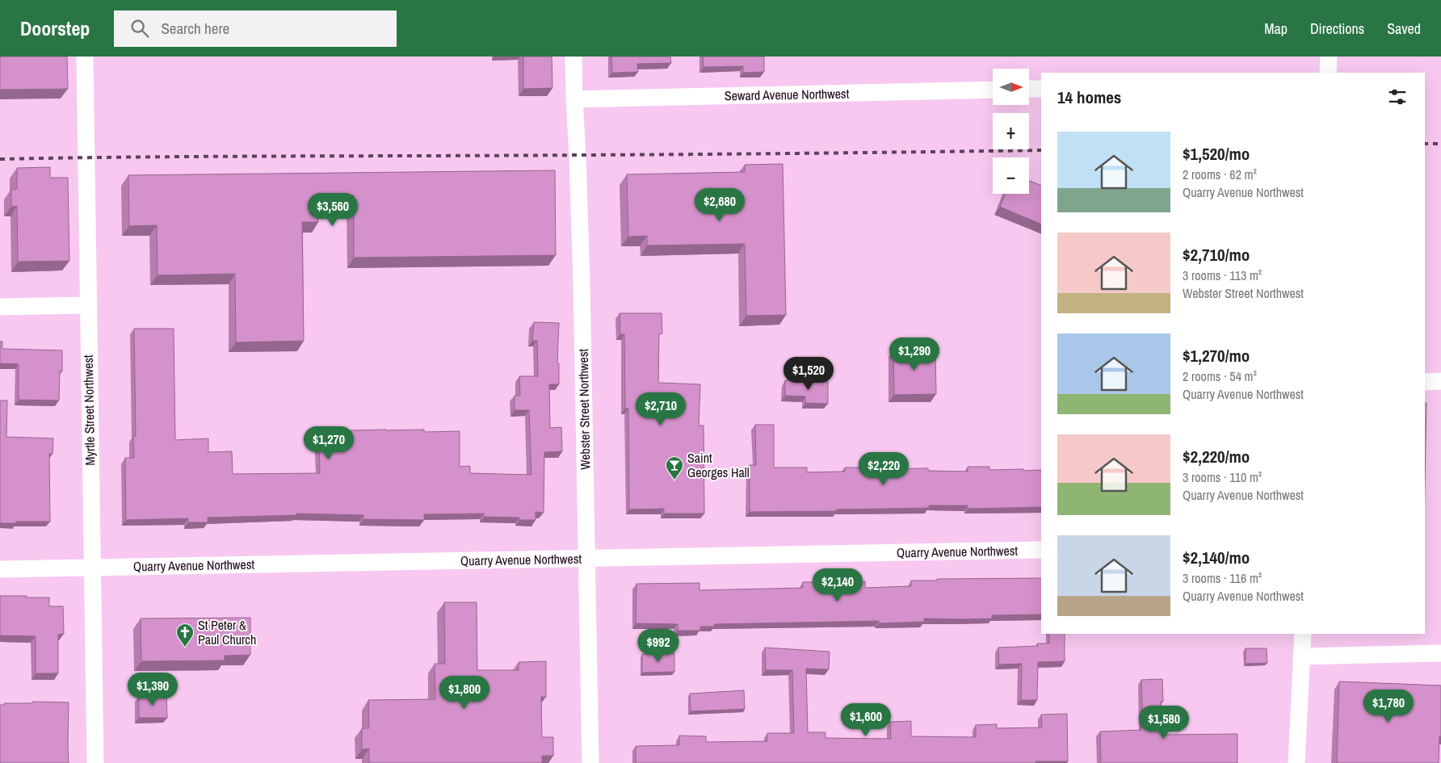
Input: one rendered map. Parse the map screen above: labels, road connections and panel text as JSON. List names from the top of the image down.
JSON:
{
  "streets": {
    "street": [
      "Seward Avenue Northwest",
      "Webster Street Northwest",
      "Myrtle Street Northwest",
      "Quarry Avenue Northwest"
    ]
  },
  "crossings": [
    ["Seward Avenue Northwest", "Webster Street Northwest"],
    ["Webster Street Northwest", "Quarry Avenue Northwest"],
    ["Myrtle Street Northwest", "Quarry Avenue Northwest"]
  ],
  "places": {
    "bar": ["Saint Georges Hall"],
    "church": ["St Peter & Paul Church"]
  },
  "north": "right",
  "page": {
    "header": "Doorstep",
    "search": "Search here",
    "nav": ["Map", "Directions", "Saved"],
    "map_buttons": ["+", "−"],
    "heading": "14 homes",
    "list": [
      {
        "name": "$1,520/mo",
        "note": "2 rooms · 62 m² · Quarry Avenue Northwest"
      },
      {
        "name": "$2,710/mo",
        "note": "3 rooms · 113 m² · Webster Street Northwest"
      },
      {
        "name": "$1,270/mo",
        "note": "2 rooms · 54 m² · Quarry Avenue Northwest"
      },
      {
        "name": "$2,220/mo",
        "note": "3 rooms · 110 m² · Quarry Avenue Northwest"
      },
      {
        "name": "$2,140/mo",
        "note": "3 rooms · 116 m² · Quarry Avenue Northwest"
      }
    ],
    "price": [
      "$2,680",
      "$3,560",
      "$1,290",
      "$1,520",
      "$2,710",
      "$1,270",
      "$2,220",
      "$2,140",
      "$992",
      "$1,390",
      "$1,800",
      "$1,780",
      "$1,600",
      "$1,580"
    ]
  }
}
